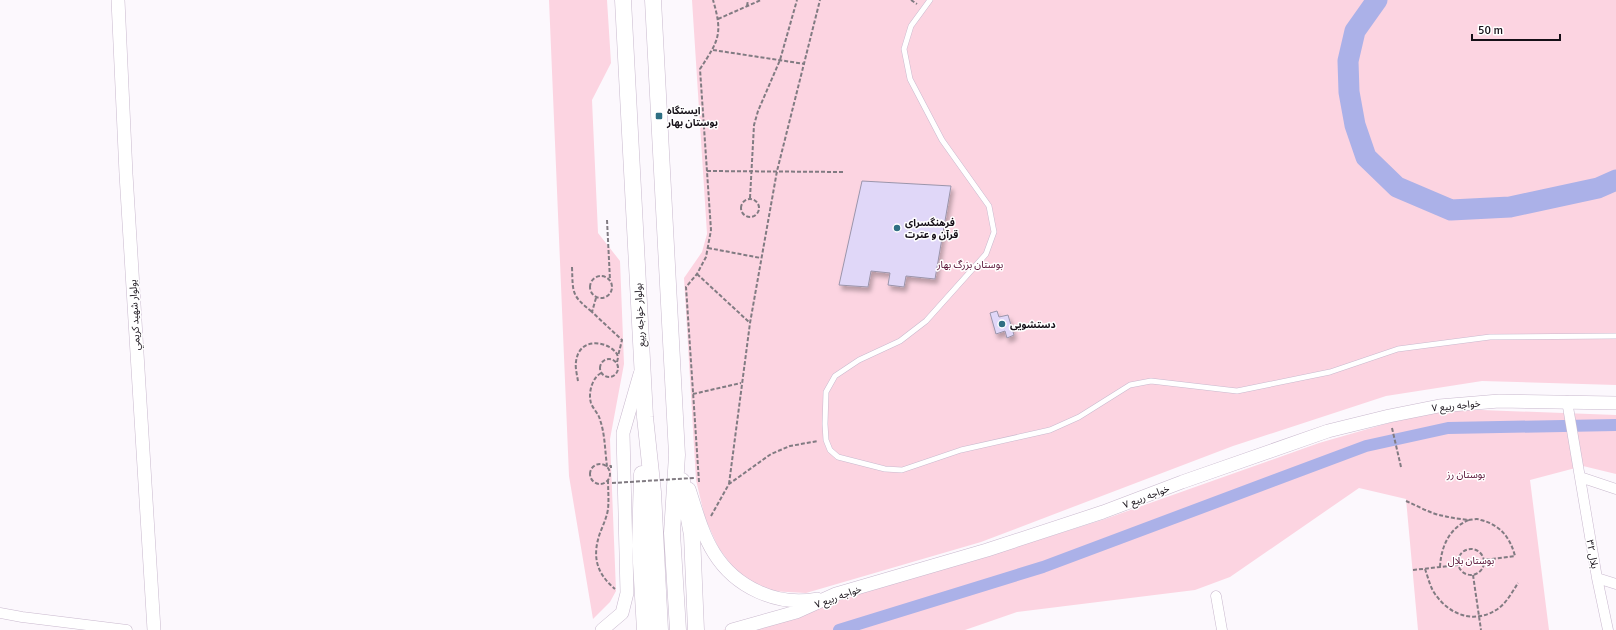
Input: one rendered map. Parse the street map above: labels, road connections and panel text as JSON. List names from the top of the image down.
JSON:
{
  "streets": {
    "main road": ["بولوار خواجه ربیع"],
    "street": ["بولوار شهيد كريمي", "خواجه ربیع ۷", "بلال ۳۲"]
  },
  "crossings": [
    ["خواجه ربیع ۷", "بلال ۳۲"]
  ],
  "parks": ["بوستان بزرگ بهار", "بوستان رز", "بوستان بلال"],
  "places": {
    "transit": ["ایستگاه بوستان بهار"],
    "other": ["فرهنگسرای قرآن و عترت", "دستشویی"]
  },
  "scale_bar": "50 m"
}
